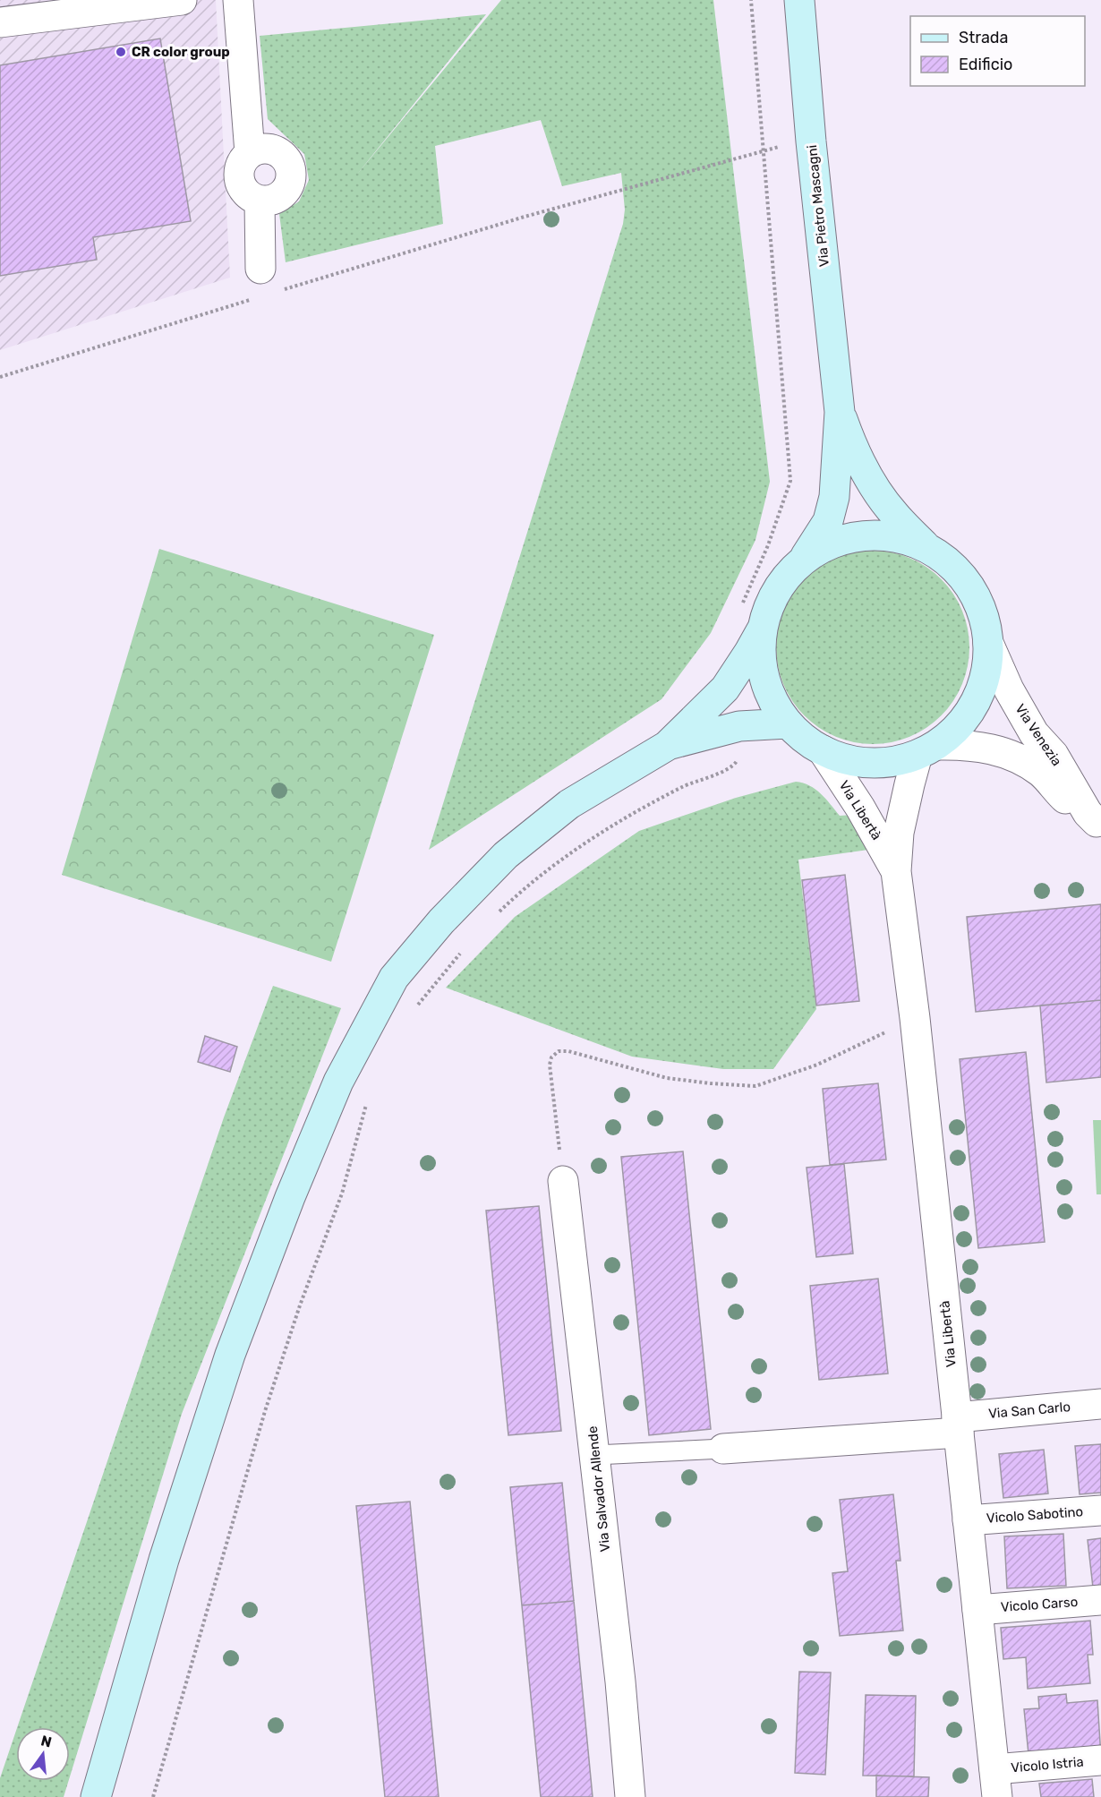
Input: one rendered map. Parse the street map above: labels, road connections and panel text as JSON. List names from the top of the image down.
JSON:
{
  "streets": {
    "main road": ["Via Pietro Mascagni"],
    "street": [
      "Via Venezia",
      "Via Libertà",
      "Via San Carlo",
      "Via Salvador Allende",
      "Vicolo Sabotino",
      "Vicolo Carso",
      "Vicolo Istria"
    ]
  },
  "crossings": [
    ["Via Venezia", "Via Libertà"],
    ["Via Libertà", "Via San Carlo"],
    ["Via Libertà", "Vicolo Sabotino"],
    ["Via Libertà", "Vicolo Carso"],
    ["Via Libertà", "Vicolo Istria"]
  ],
  "places": ["CR color group"],
  "legend": ["Strada", "Edificio"],
  "north": "top"
}
